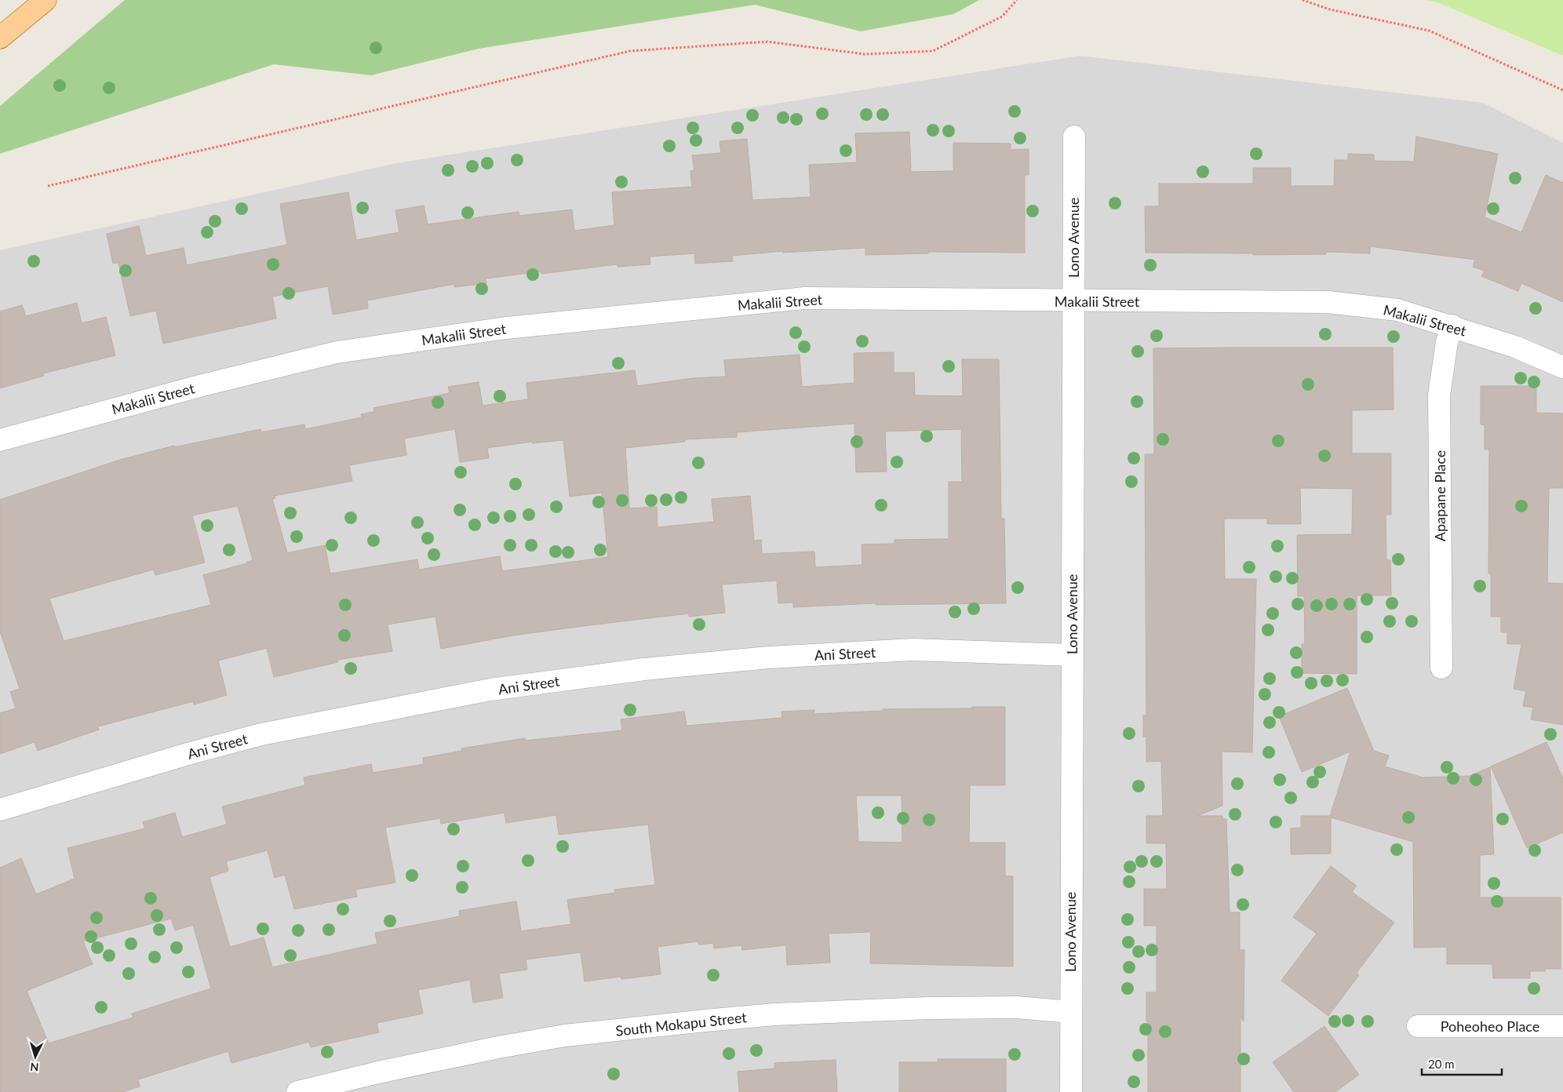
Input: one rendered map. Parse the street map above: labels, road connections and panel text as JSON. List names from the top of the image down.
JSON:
{
  "streets": {
    "street": [
      "Lono Avenue",
      "Makalii Street",
      "Apapane Place",
      "Ani Street",
      "South Mokapu Street",
      "Poheoheo Place"
    ]
  },
  "crossings": [
    ["Lono Avenue", "Makalii Street"],
    ["Lono Avenue", "Ani Street"],
    ["Lono Avenue", "South Mokapu Street"],
    ["Makalii Street", "Apapane Place"]
  ],
  "scale_bar": "20 m",
  "north": "bottom"
}
